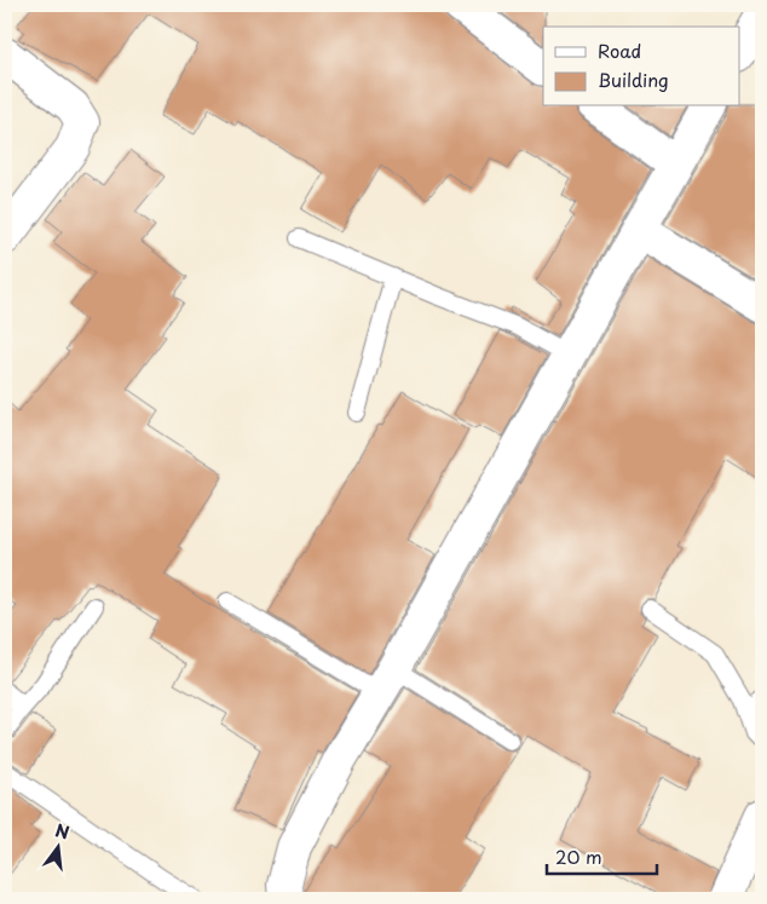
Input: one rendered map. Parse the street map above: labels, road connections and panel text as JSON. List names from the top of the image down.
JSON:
{
  "legend": ["Road", "Building"],
  "scale_bar": "20 m",
  "north": "top"
}
